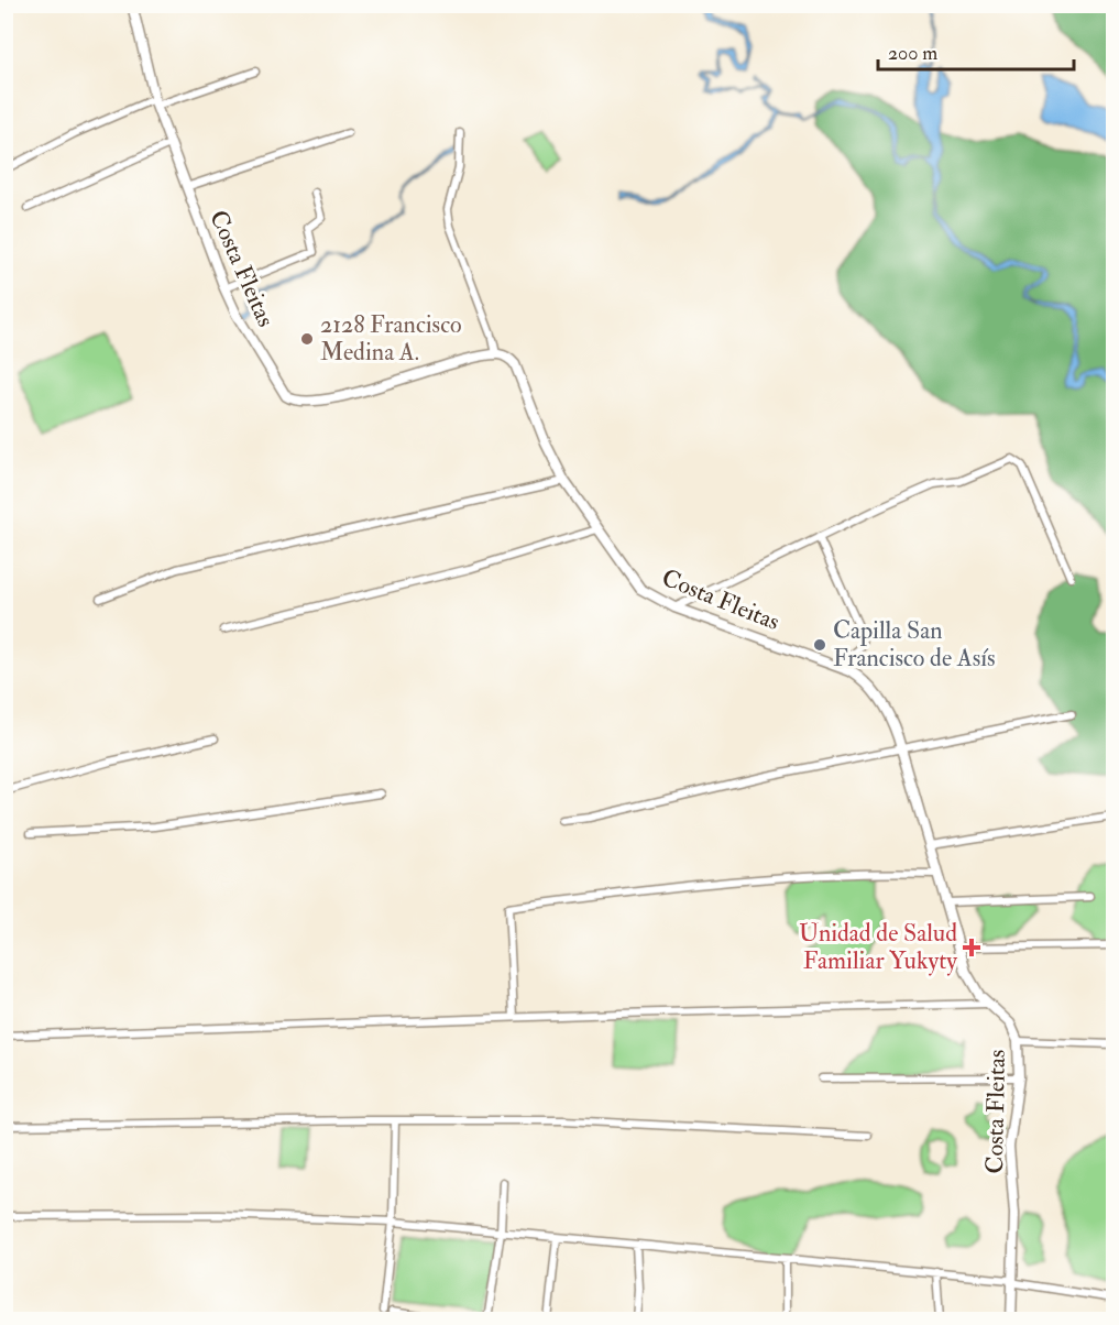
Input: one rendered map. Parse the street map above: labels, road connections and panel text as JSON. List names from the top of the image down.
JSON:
{
  "streets": {
    "main road": ["Costa Fleitas"]
  },
  "places": {
    "other": ["2128 Francisco Medina A.", "Capilla San Francisco de Asís"],
    "health": ["Unidad de Salud Familiar Yukyty"]
  },
  "scale_bar": "200 m"
}
